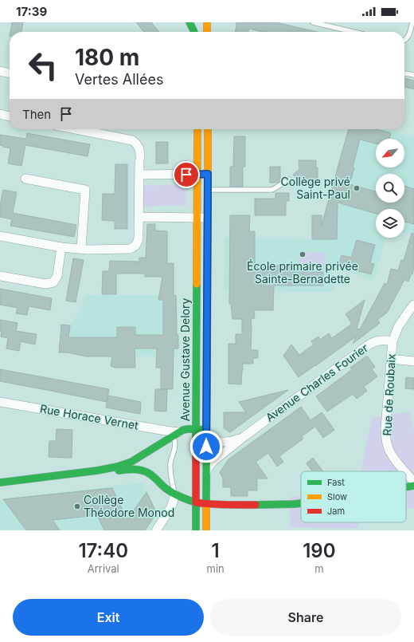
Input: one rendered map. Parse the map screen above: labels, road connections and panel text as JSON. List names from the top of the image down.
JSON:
{
  "streets": {
    "main road": ["Avenue Gustave Delory", "Avenue Charles Fourier"],
    "street": ["Rue de Roubaix", "Rue Horace Vernet"]
  },
  "crossings": [
    ["Avenue Gustave Delory", "Avenue Charles Fourier"],
    ["Avenue Charles Fourier", "Rue de Roubaix"]
  ],
  "places": ["Collège privé Saint-Paul", "École primaire privée Sainte-Bernadette", "Collège Théodore Monod"],
  "legend": ["Fast", "Slow", "Jam"],
  "north": "bottom left",
  "page": {
    "status": "17:39",
    "turn": ["180 m", "Vertes Allées"],
    "then": "Then",
    "eta": [
      "17:40",
      "Arrival",
      "1",
      "min",
      "190",
      "m"
    ],
    "buttons": ["Exit", "Share"]
  }
}
